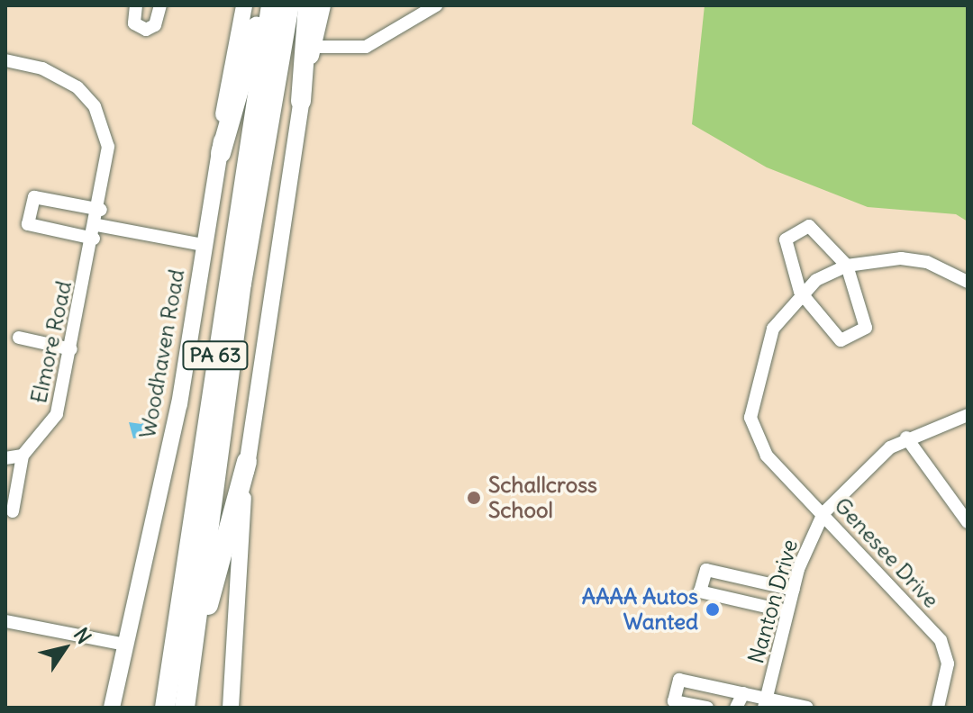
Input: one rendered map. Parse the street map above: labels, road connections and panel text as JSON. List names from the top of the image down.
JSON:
{
  "streets": {
    "highway": ["PA 63"],
    "main road": ["Woodhaven Road"],
    "street": ["Elmore Road", "Genesee Drive", "Nanton Drive"]
  },
  "crossings": [
    ["Genesee Drive", "Nanton Drive"]
  ],
  "places": ["Schallcross School", "AAAA Autos Wanted"],
  "north": "top right"
}
